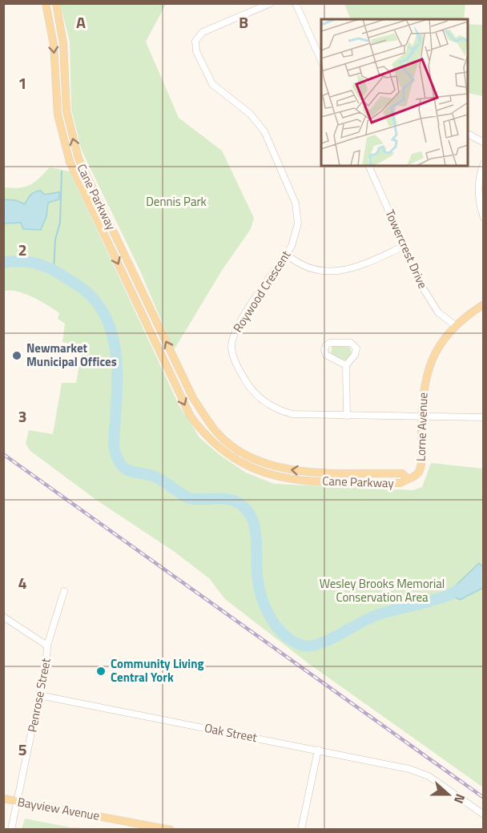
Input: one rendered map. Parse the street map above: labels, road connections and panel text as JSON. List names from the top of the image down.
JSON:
{
  "streets": {
    "main road": ["Cane Parkway", "Lorne Avenue", "Bayview Avenue"],
    "street": [
      "Towercrest Drive",
      "Roywood Crescent",
      "Penrose Street",
      "Oak Street"
    ]
  },
  "crossings": [
    ["Cane Parkway", "Lorne Avenue"],
    ["Towercrest Drive", "Lorne Avenue"],
    ["Roywood Crescent", "Lorne Avenue"],
    ["Penrose Street", "Oak Street"],
    ["Penrose Street", "Bayview Avenue"]
  ],
  "parks": ["Dennis Park", "Wesley Brooks Memorial Conservation Area"],
  "places": ["Newmarket Municipal Offices", "Community Living Central York"],
  "north": "right",
  "grid": {
    "columns": ["A", "B"],
    "rows": [
      "1",
      "2",
      "3",
      "4",
      "5"
    ]
  }
}
